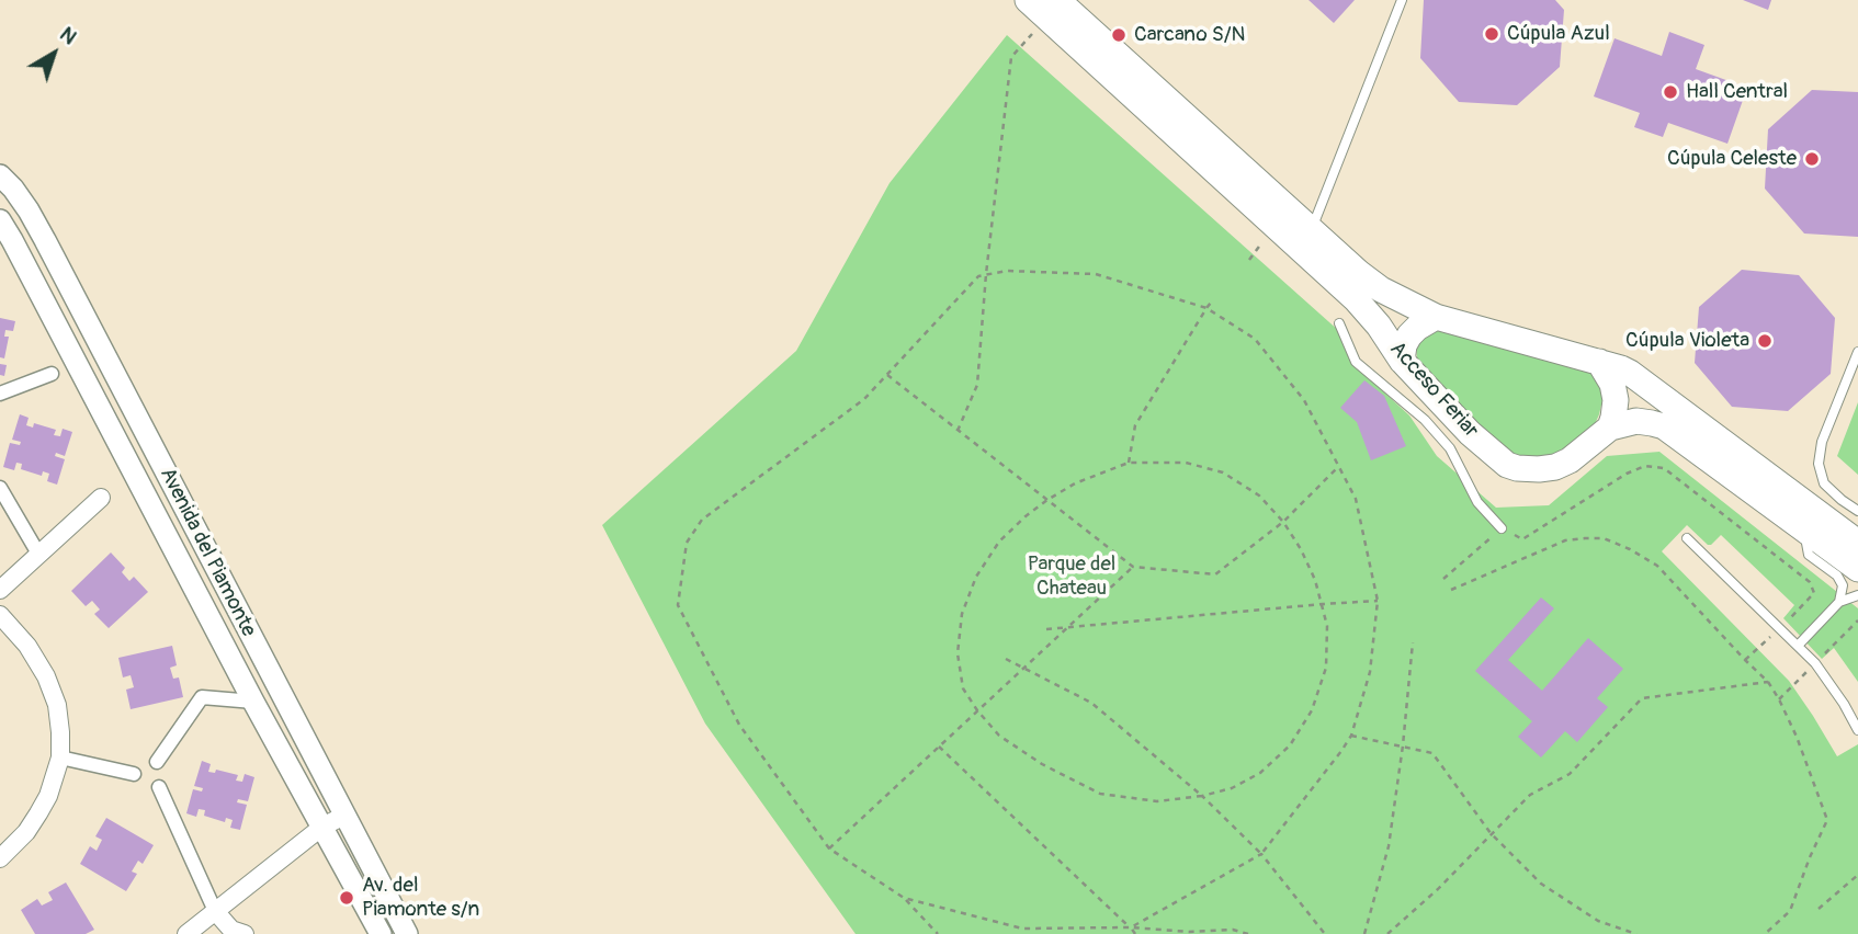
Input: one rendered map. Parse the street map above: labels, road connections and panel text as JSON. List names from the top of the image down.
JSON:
{
  "streets": {
    "main road": ["Acceso Feriar"],
    "street": ["Avenida del Piamonte"]
  },
  "parks": ["Parque del Chateau"],
  "places": [
    "Cúpula Azul",
    "Carcano S/N",
    "Hall Central",
    "Cúpula Celeste",
    "Cúpula Violeta",
    "Av. del Piamonte s/n"
  ],
  "north": "top right"
}
